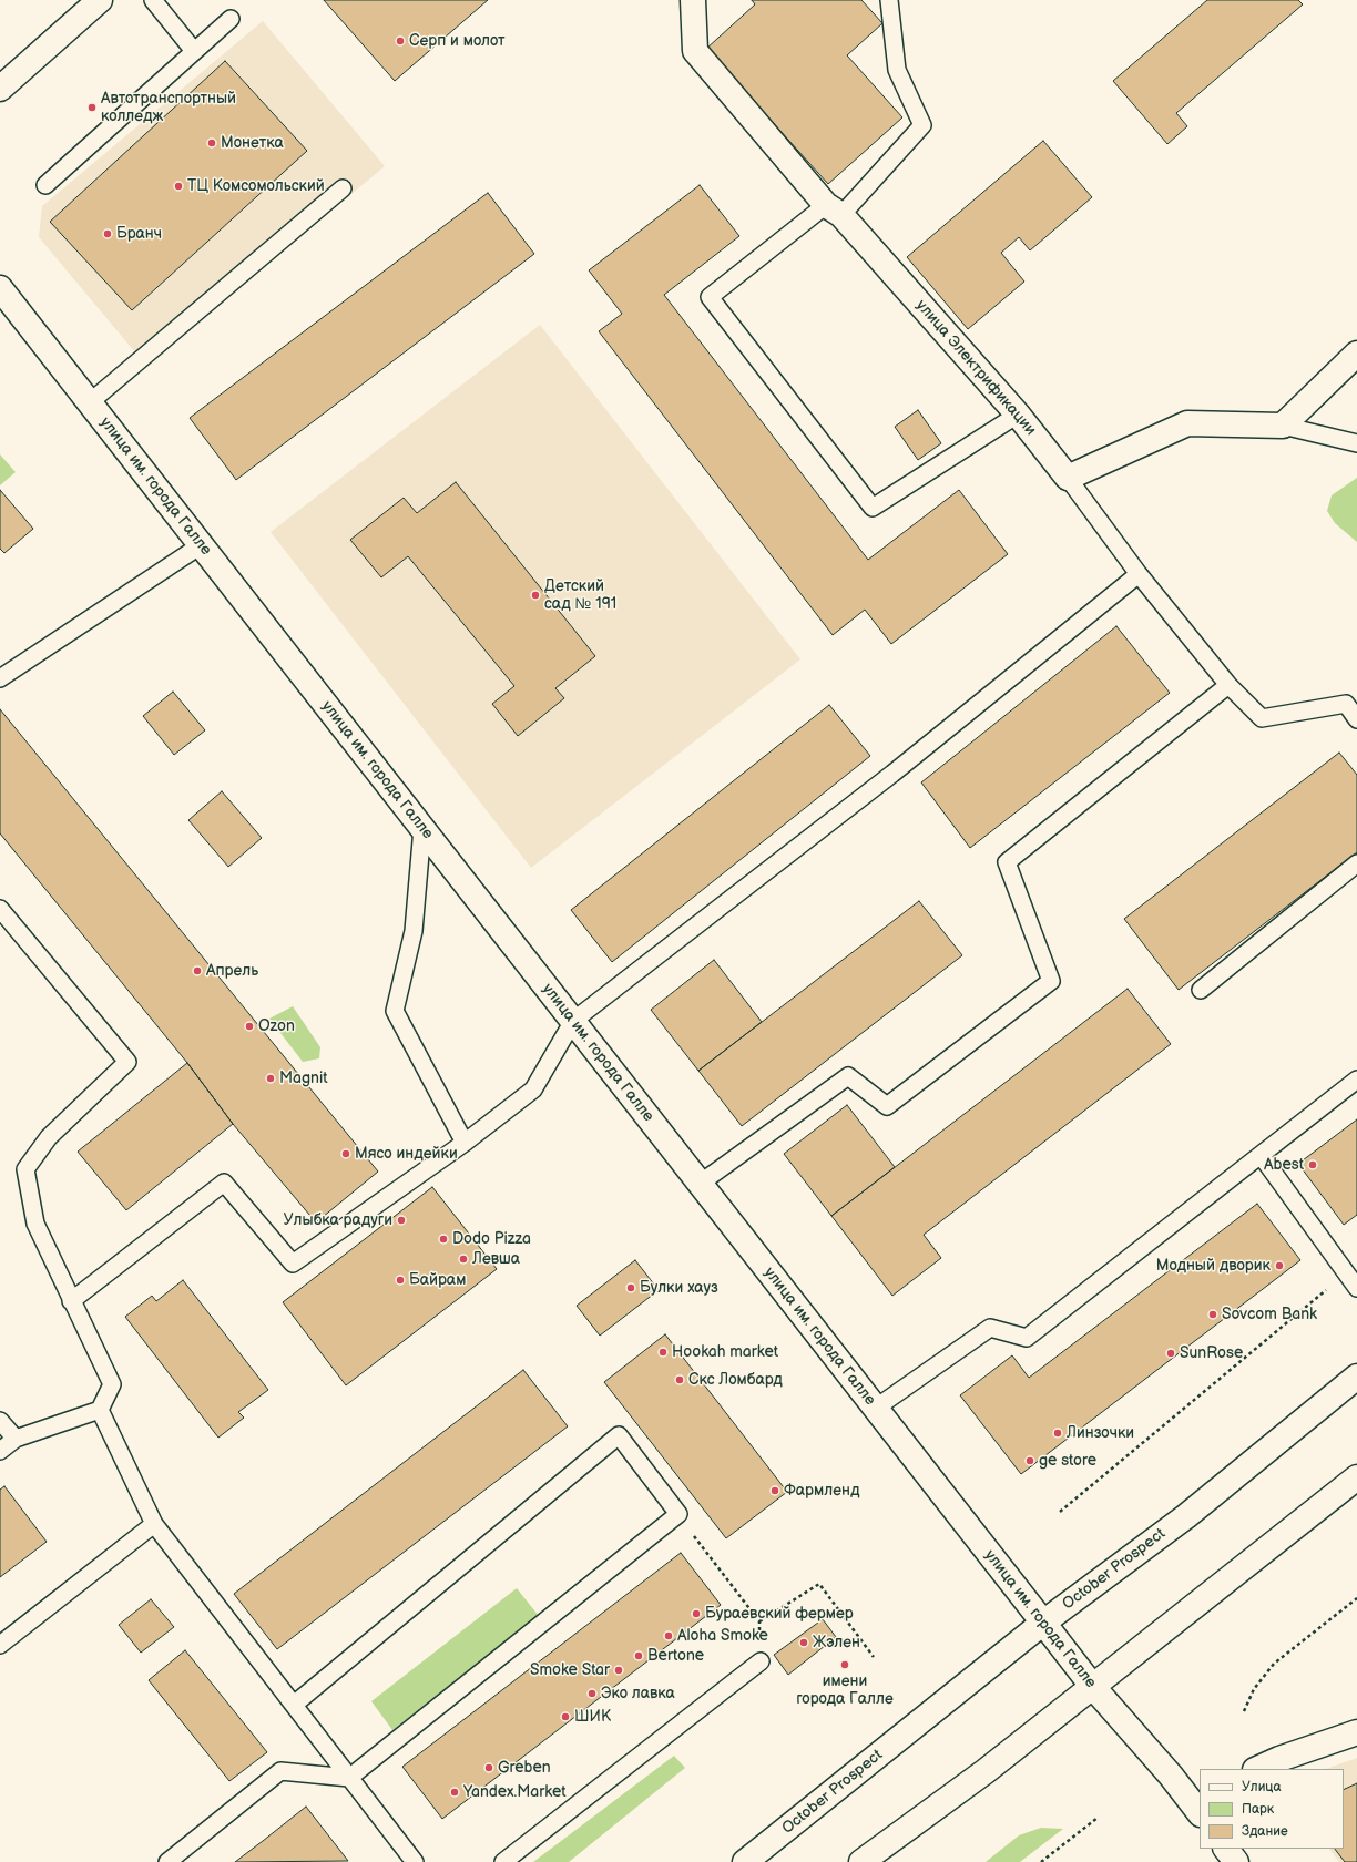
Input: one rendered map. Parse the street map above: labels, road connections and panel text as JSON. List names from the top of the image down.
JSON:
{
  "streets": {
    "main road": ["улица Электрификации", "улица им. города Галле", "October Prospect"]
  },
  "crossings": [
    ["улица им. города Галле", "October Prospect"]
  ],
  "places": [
    "Серп и молот",
    "Автотранспортный колледж",
    "Монетка",
    "ТЦ Комсомольский",
    "Бранч",
    "Детский сад № 191",
    "Апрель",
    "Ozon",
    "Magnit",
    "Мясо индейки",
    "Abest",
    "Улыбка радуги",
    "Dodo Pizza",
    "Левша",
    "Модный дворик",
    "Байрам",
    "Булки хауз",
    "Sovcom Bank",
    "Hookah market",
    "SunRose",
    "Скс Ломбард",
    "Линзочки",
    "ge store",
    "Фармленд",
    "Бураевский фермер",
    "Aloha Smoke",
    "Жэлен",
    "Bertone",
    "имени города Галле",
    "Smoke Star",
    "Эко лавка",
    "ШИК",
    "Greben",
    "Yandex.Market"
  ],
  "legend": ["Улица", "Парк", "Здание"]
}
